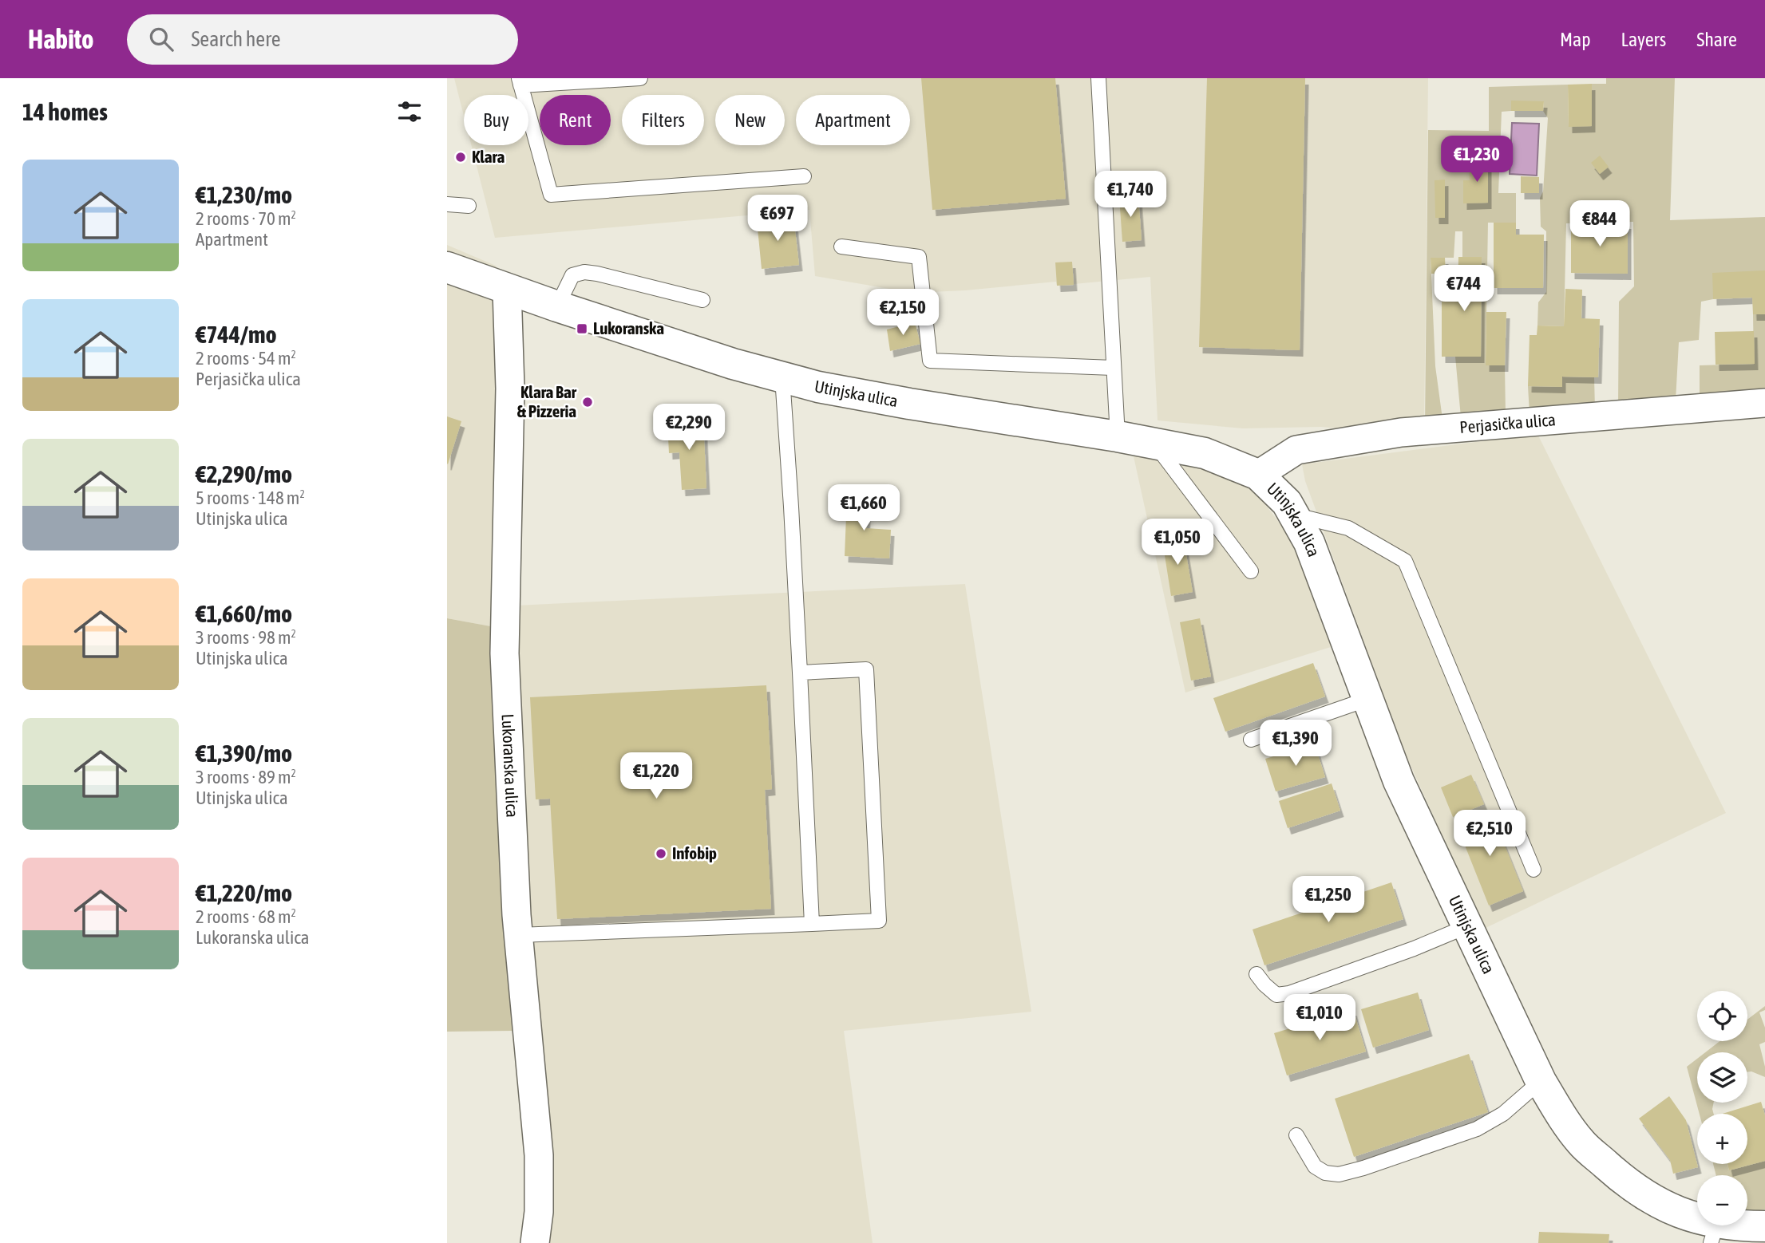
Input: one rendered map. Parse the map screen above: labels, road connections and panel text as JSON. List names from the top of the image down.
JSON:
{
  "streets": {
    "street": ["Utinjska ulica", "Perjasička ulica", "Lukoranska ulica"]
  },
  "crossings": [
    ["Utinjska ulica", "Perjasička ulica"],
    ["Utinjska ulica", "Lukoranska ulica"]
  ],
  "places": {
    "other": ["Klara", "Klara Bar & Pizzeria", "Infobip"],
    "transit": ["Lukoranska"]
  },
  "page": {
    "header": "Habito",
    "search": "Search here",
    "nav": ["Map", "Layers", "Share"],
    "heading": "14 homes",
    "chip": [
      "Buy",
      "Rent",
      "Filters",
      "New",
      "Apartment"
    ],
    "price": [
      "€1,230",
      "€1,740",
      "€697",
      "€844",
      "€744",
      "€2,150",
      "€2,290",
      "€1,660",
      "€1,050",
      "€1,390",
      "€1,220",
      "€2,510",
      "€1,250",
      "€1,010"
    ],
    "list": [
      {
        "name": "€1,230/mo",
        "note": "2 rooms · 70 m² · Apartment"
      },
      {
        "name": "€744/mo",
        "note": "2 rooms · 54 m² · Perjasička ulica"
      },
      {
        "name": "€2,290/mo",
        "note": "5 rooms · 148 m² · Utinjska ulica"
      },
      {
        "name": "€1,660/mo",
        "note": "3 rooms · 98 m² · Utinjska ulica"
      },
      {
        "name": "€1,390/mo",
        "note": "3 rooms · 89 m² · Utinjska ulica"
      },
      {
        "name": "€1,220/mo",
        "note": "2 rooms · 68 m² · Lukoranska ulica"
      }
    ],
    "map_buttons": ["+", "−"]
  }
}
